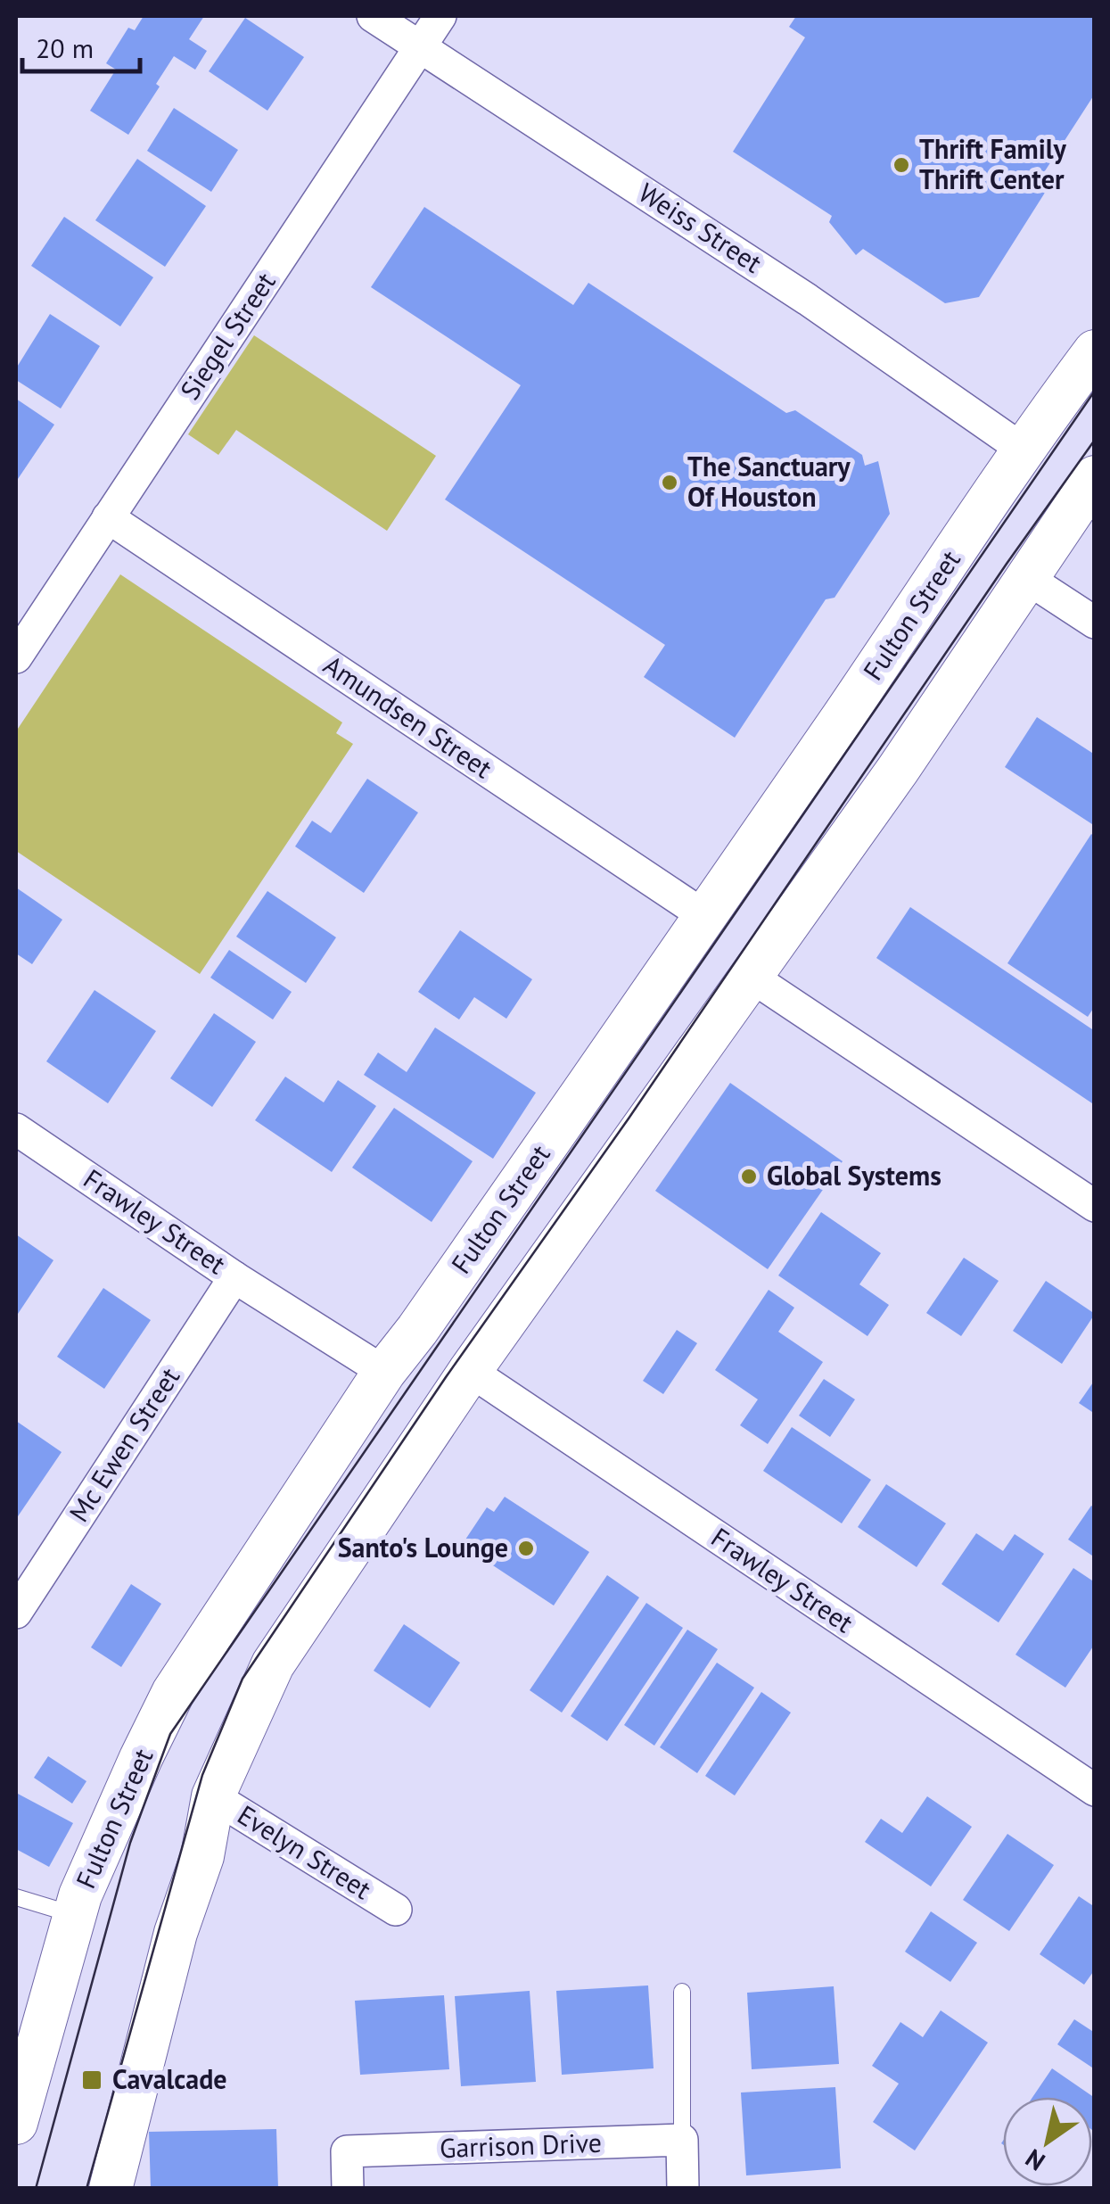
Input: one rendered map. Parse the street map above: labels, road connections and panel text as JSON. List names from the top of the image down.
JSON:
{
  "streets": {
    "main road": ["Fulton Street"],
    "street": [
      "Weiss Street",
      "Siegel Street",
      "Amundsen Street",
      "Frawley Street",
      "Mc Ewen Street",
      "Evelyn Street",
      "Garrison Drive"
    ]
  },
  "crossings": [
    ["Weiss Street", "Siegel Street"],
    ["Weiss Street", "Fulton Street"],
    ["Siegel Street", "Amundsen Street"],
    ["Fulton Street", "Amundsen Street"],
    ["Fulton Street", "Frawley Street"],
    ["Frawley Street", "Mc Ewen Street"]
  ],
  "places": {
    "other": [
      "Thrift Family Thrift Center",
      "The Sanctuary Of Houston",
      "Global Systems",
      "Santo's Lounge"
    ],
    "transit": ["Cavalcade"]
  },
  "scale_bar": "20 m",
  "north": "bottom left"
}
